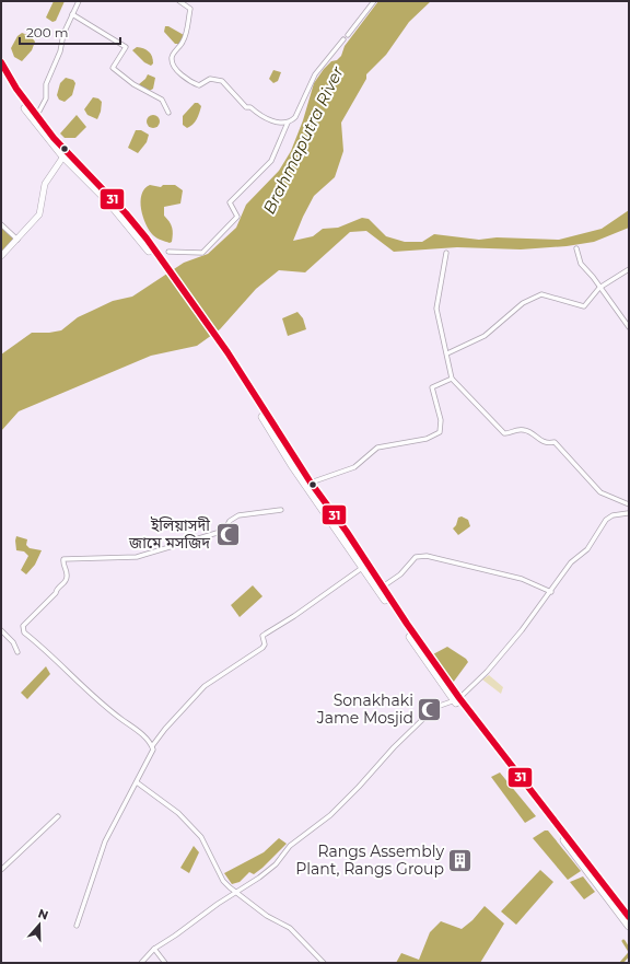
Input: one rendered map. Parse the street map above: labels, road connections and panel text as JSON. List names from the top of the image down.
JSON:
{
  "water": ["Brahmaputra River"],
  "places": {
    "mosque": ["ইলিয়াসদী জামে মসজিদ", "Sonakhaki Jame Mosjid"],
    "building": ["Rangs Assembly Plant, Rangs Group"]
  },
  "lines": ["transit line 31"],
  "scale_bar": "200 m",
  "north": "top"
}
